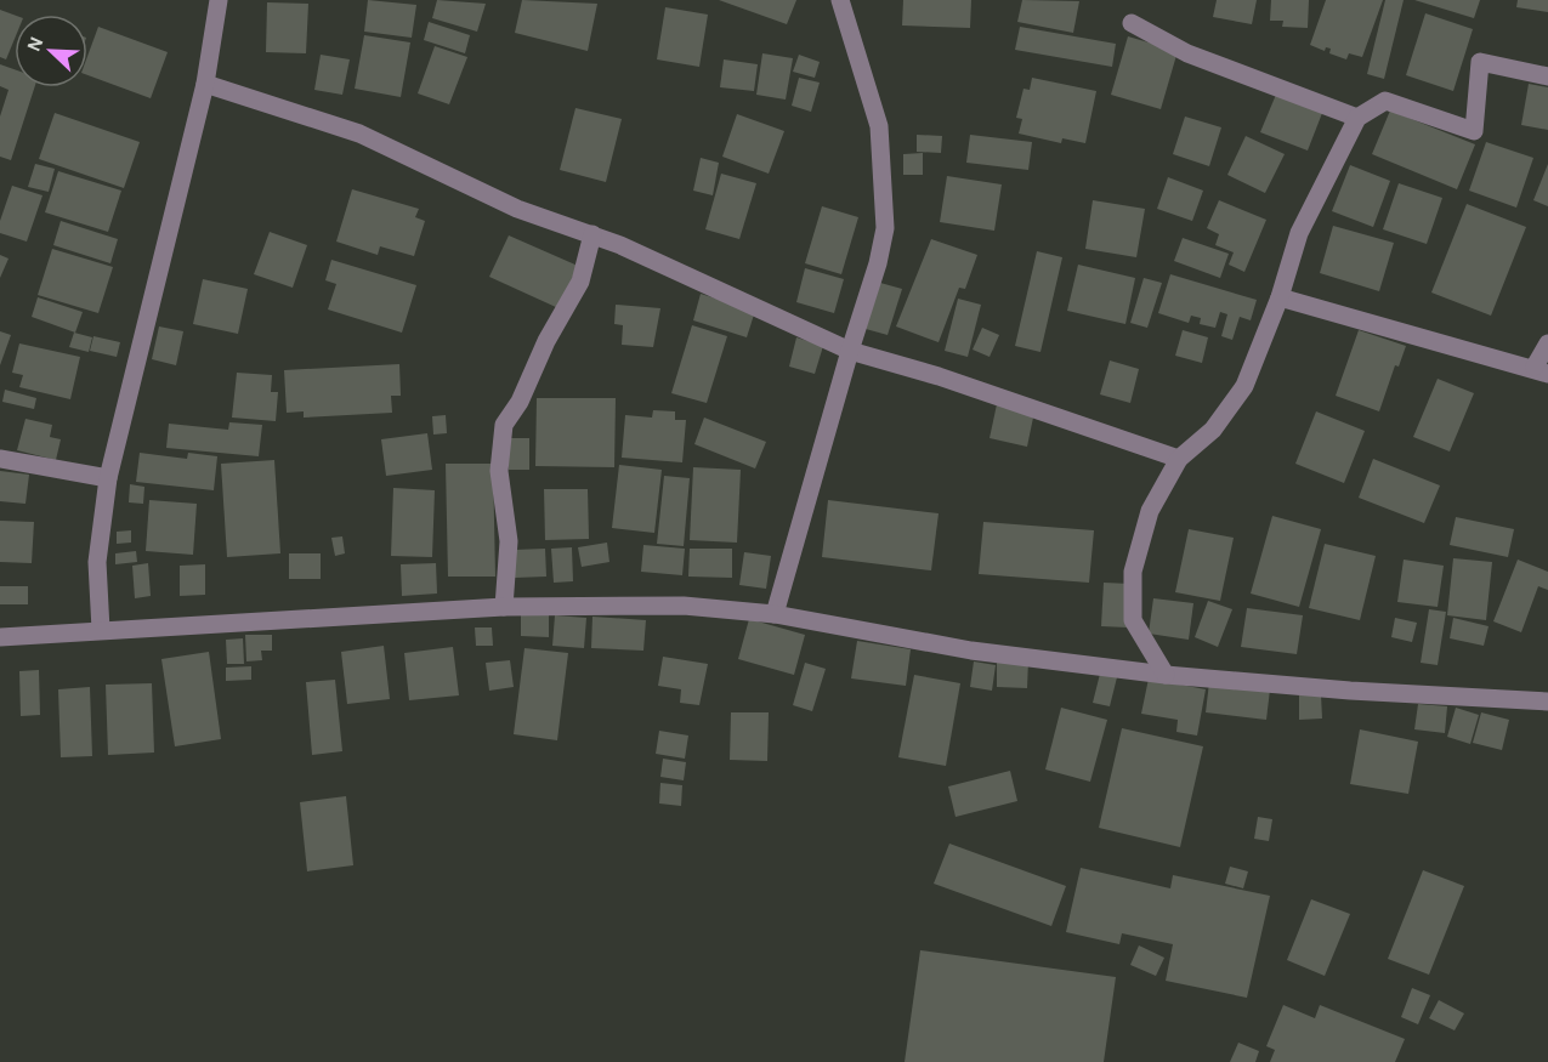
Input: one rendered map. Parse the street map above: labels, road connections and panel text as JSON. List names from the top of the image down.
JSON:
{
  "north": "top left"
}
